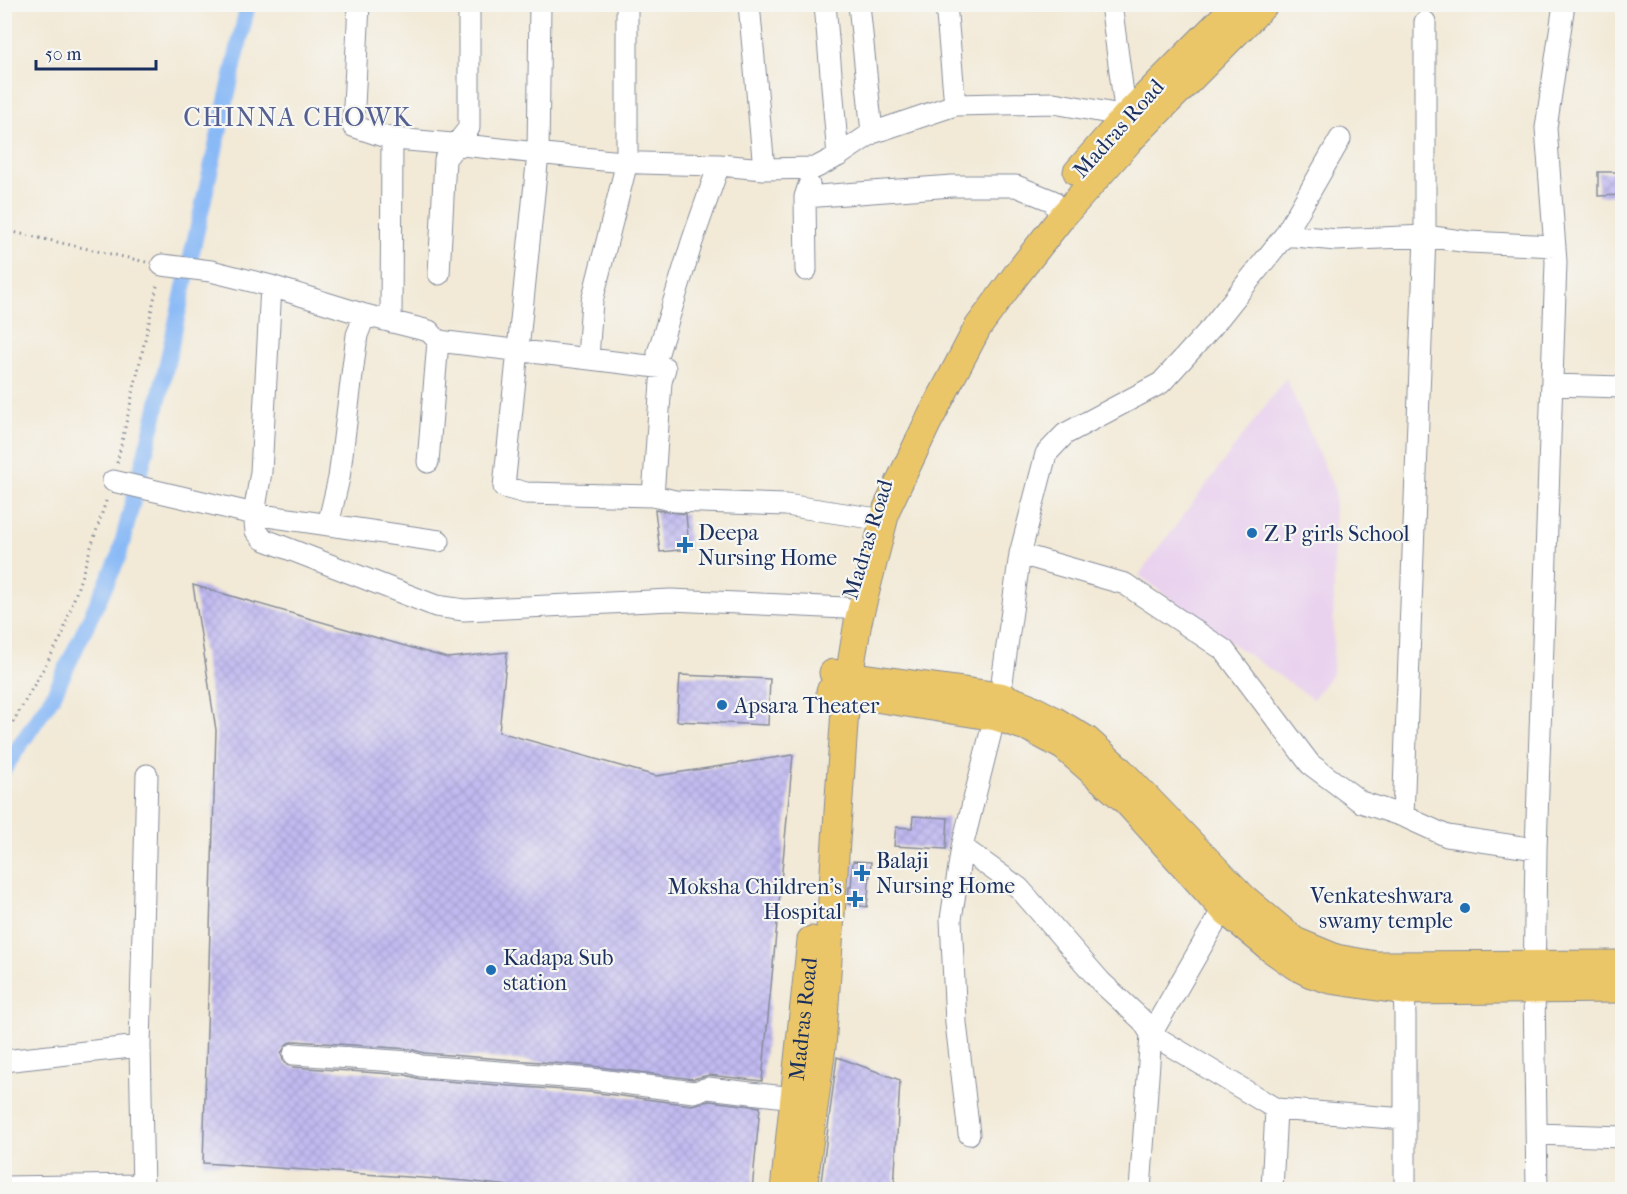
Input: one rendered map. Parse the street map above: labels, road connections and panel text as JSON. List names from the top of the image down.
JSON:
{
  "streets": {
    "main road": ["Madras Road"]
  },
  "districts": ["CHINNA CHOWK"],
  "places": {
    "other": [
      "Z P girls School",
      "Apsara Theater",
      "Venkateshwara swamy temple",
      "Kadapa Sub station"
    ],
    "health": ["Deepa Nursing Home", "Balaji Nursing Home", "Moksha Children's Hospital"]
  },
  "scale_bar": "50 m"
}
